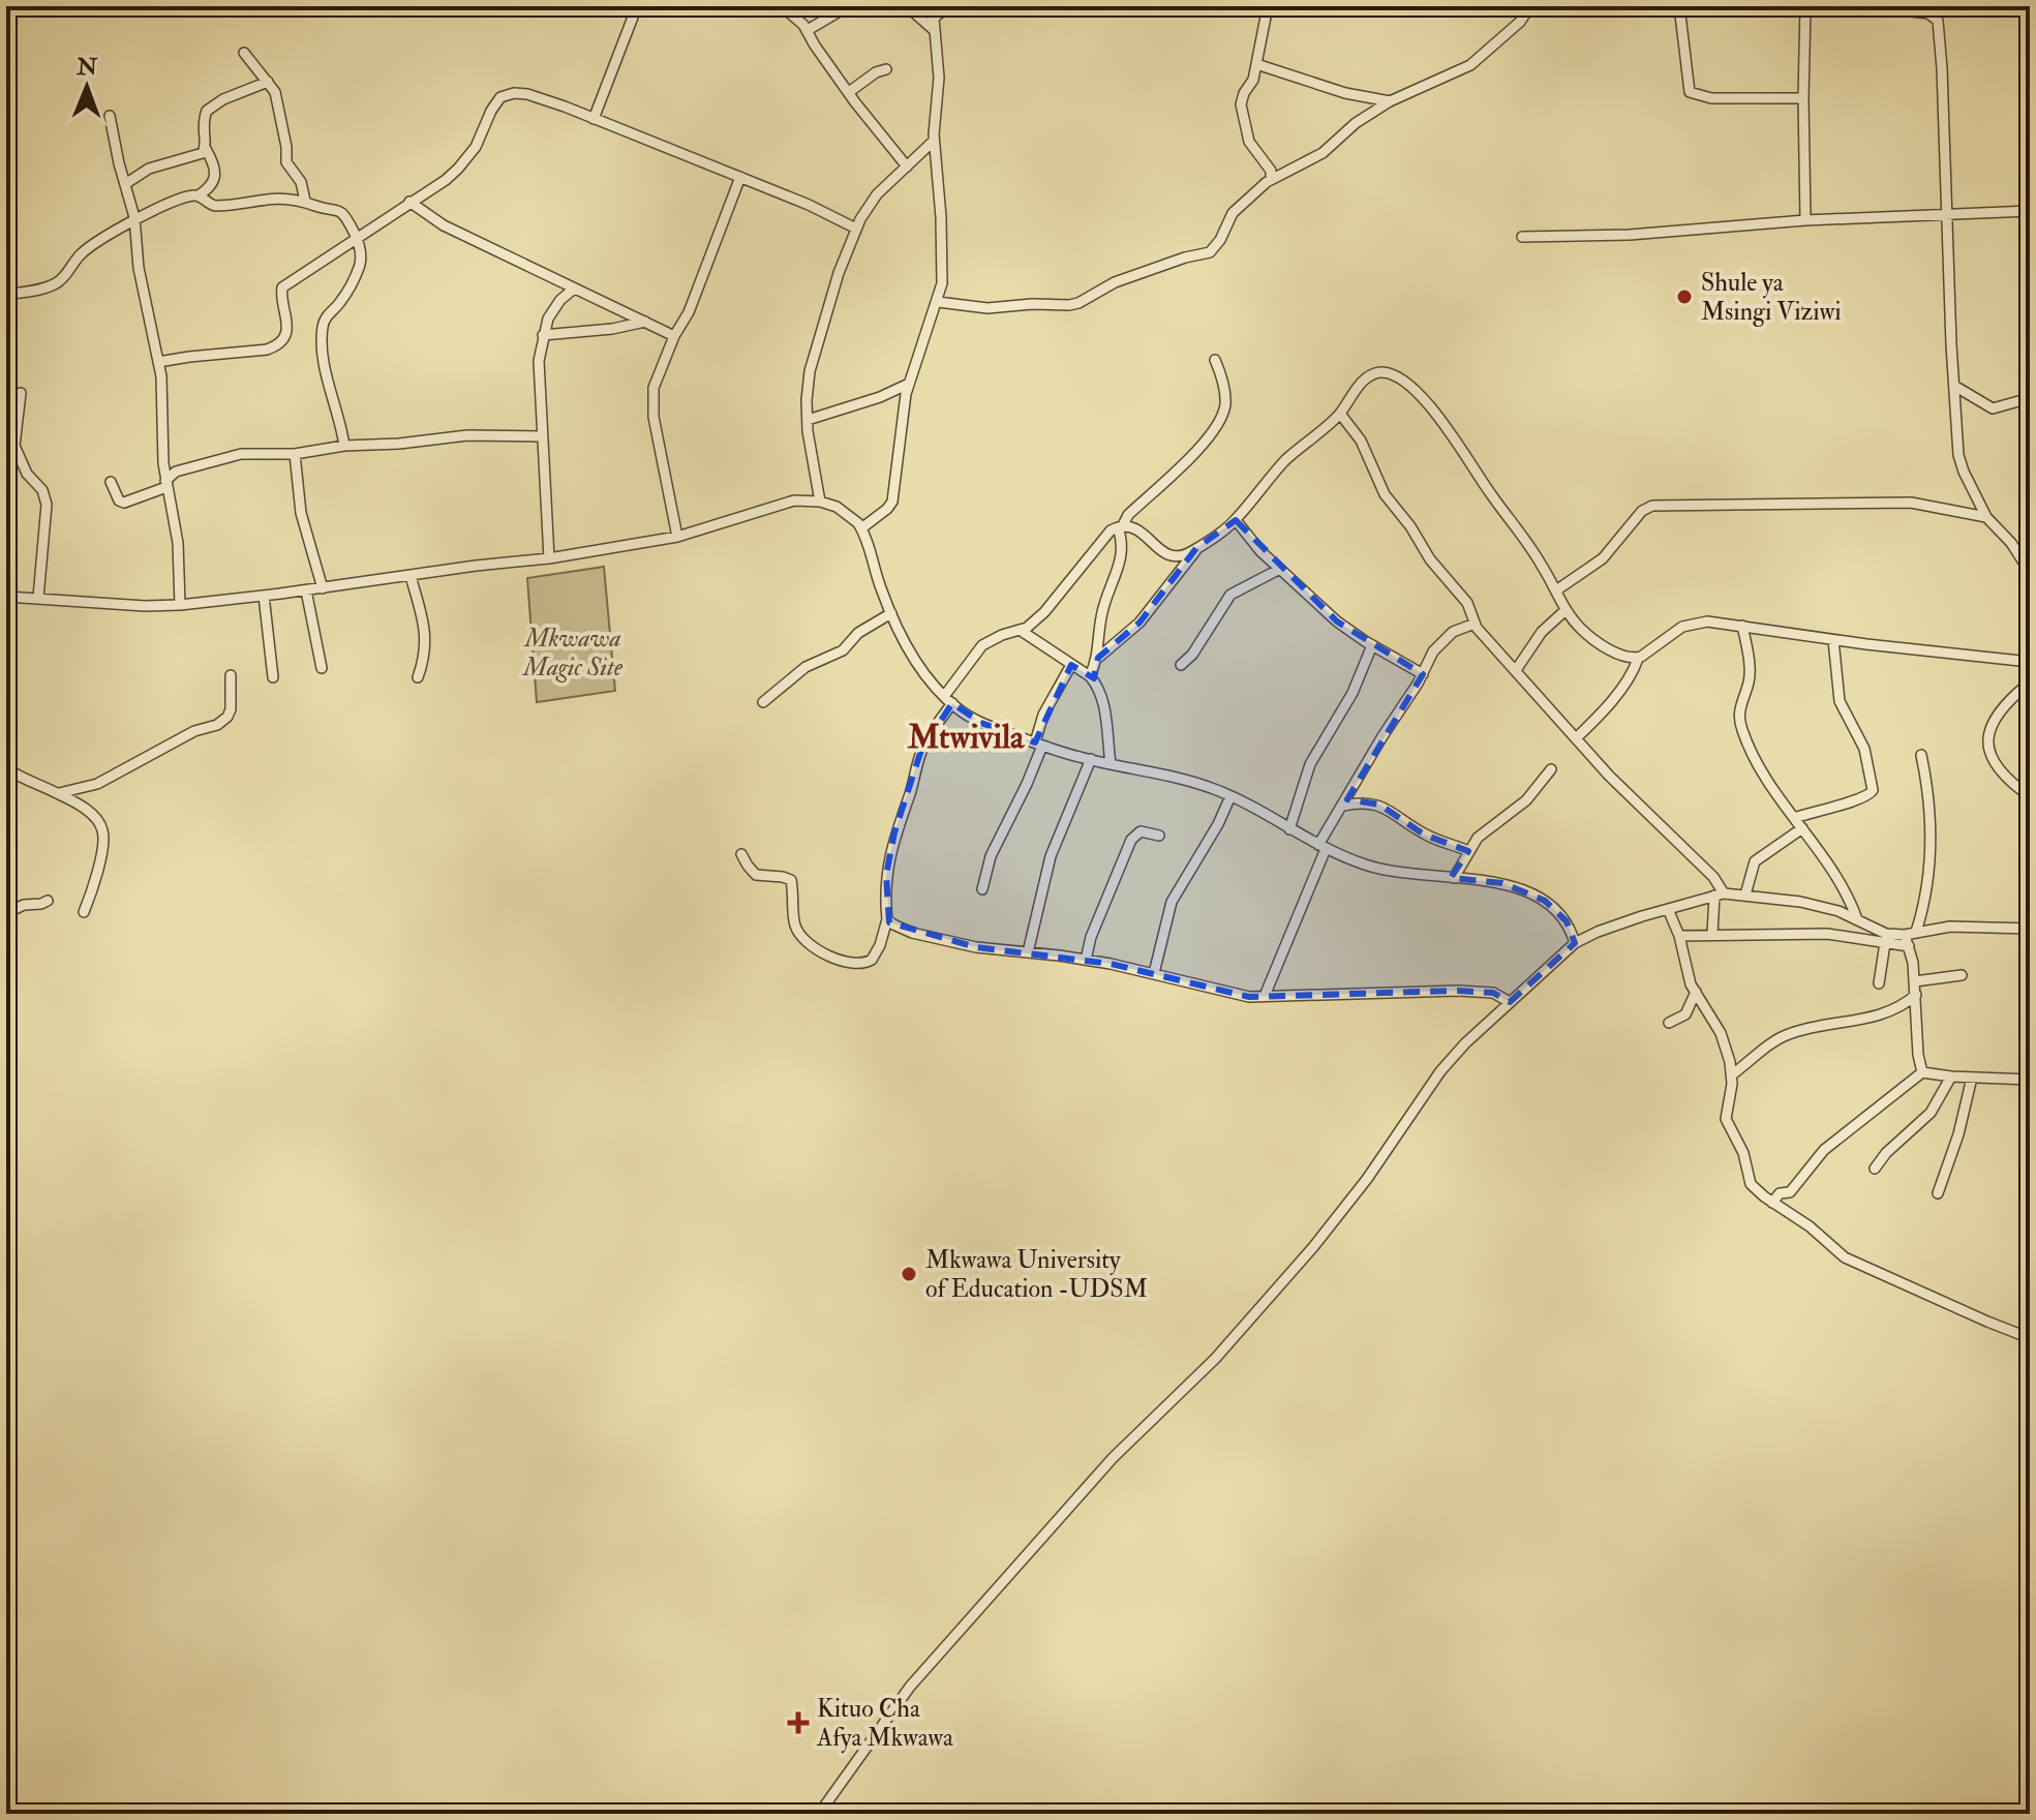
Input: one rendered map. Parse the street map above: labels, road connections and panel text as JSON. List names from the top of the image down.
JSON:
{
  "districts": ["Mtwivila"],
  "parks": ["Mkwawa Magic Site"],
  "places": {
    "other": ["Shule ya Msingi Viziwi", "Mkwawa University of Education -UDSM"],
    "health": ["Kituo Cha Afya Mkwawa"]
  },
  "north": "top"
}
